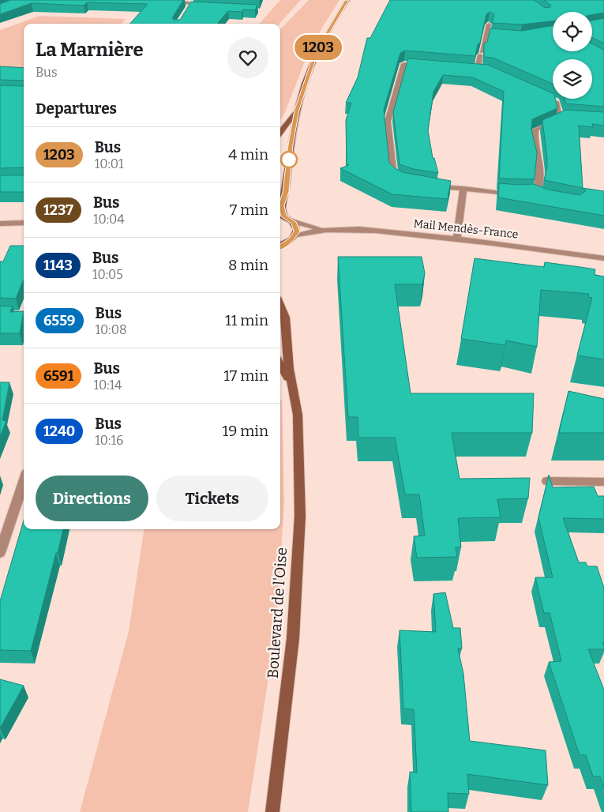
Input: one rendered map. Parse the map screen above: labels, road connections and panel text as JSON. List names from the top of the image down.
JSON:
{
  "streets": {
    "main road": ["Boulevard de l'Oise"],
    "street": ["Mail Mendès-France"]
  },
  "lines": ["bus line 1203"],
  "page": {
    "on_map": "1203",
    "heading": [
      ["La Marnière", "Bus"],
      "Departures"
    ],
    "list": [
      {
        "mark": "1203",
        "name": "Bus",
        "note": "10:01",
        "value": "4 min"
      },
      {
        "mark": "1237",
        "name": "Bus",
        "note": "10:04",
        "value": "7 min"
      },
      {
        "mark": "1143",
        "name": "Bus",
        "note": "10:05",
        "value": "8 min"
      },
      {
        "mark": "6559",
        "name": "Bus",
        "note": "10:08",
        "value": "11 min"
      },
      {
        "mark": "6591",
        "name": "Bus",
        "note": "10:14",
        "value": "17 min"
      },
      {
        "mark": "1240",
        "name": "Bus",
        "note": "10:16",
        "value": "19 min"
      }
    ],
    "buttons": ["Directions", "Tickets"]
  }
}
